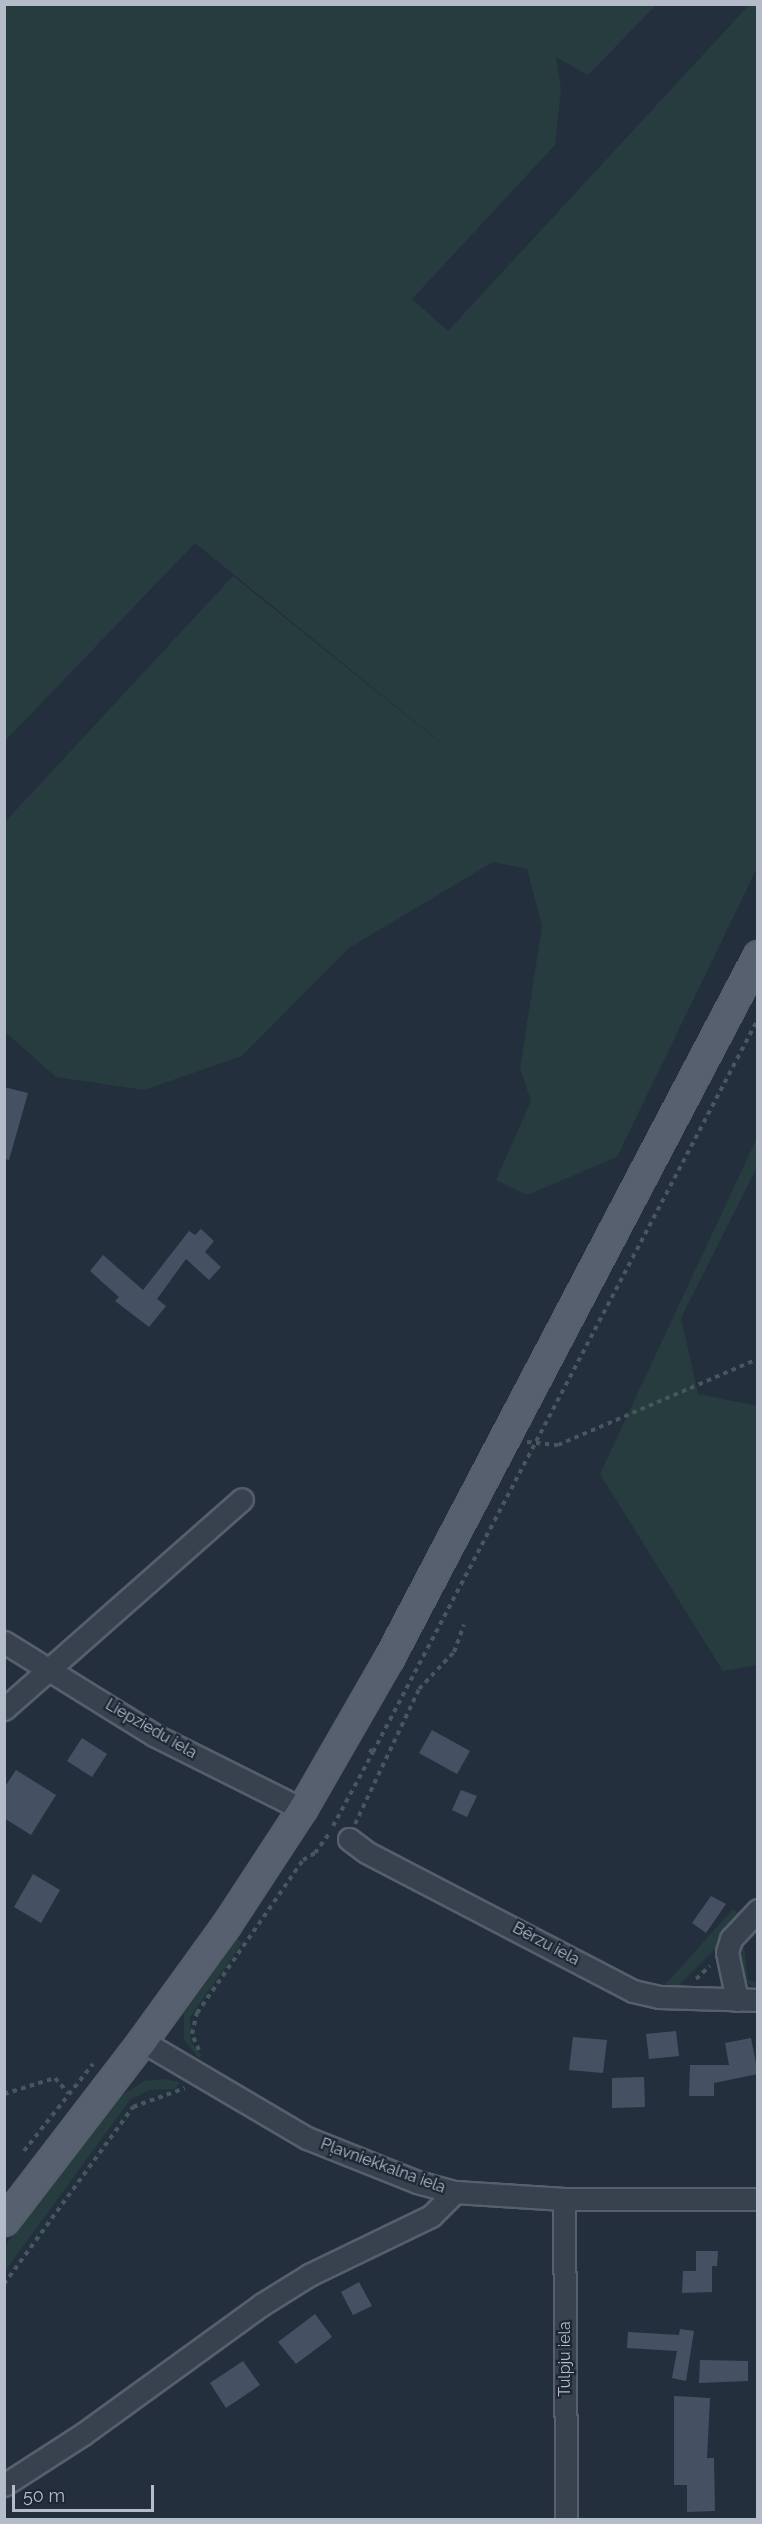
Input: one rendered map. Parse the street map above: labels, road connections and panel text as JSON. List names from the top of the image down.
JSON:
{
  "streets": {
    "street": [
      "Liepziedu iela",
      "Bērzu iela",
      "Pļavniekkalna iela",
      "Tulpju iela"
    ]
  },
  "crossings": [
    ["Pļavniekkalna iela", "Tulpju iela"]
  ],
  "scale_bar": "50 m"
}
